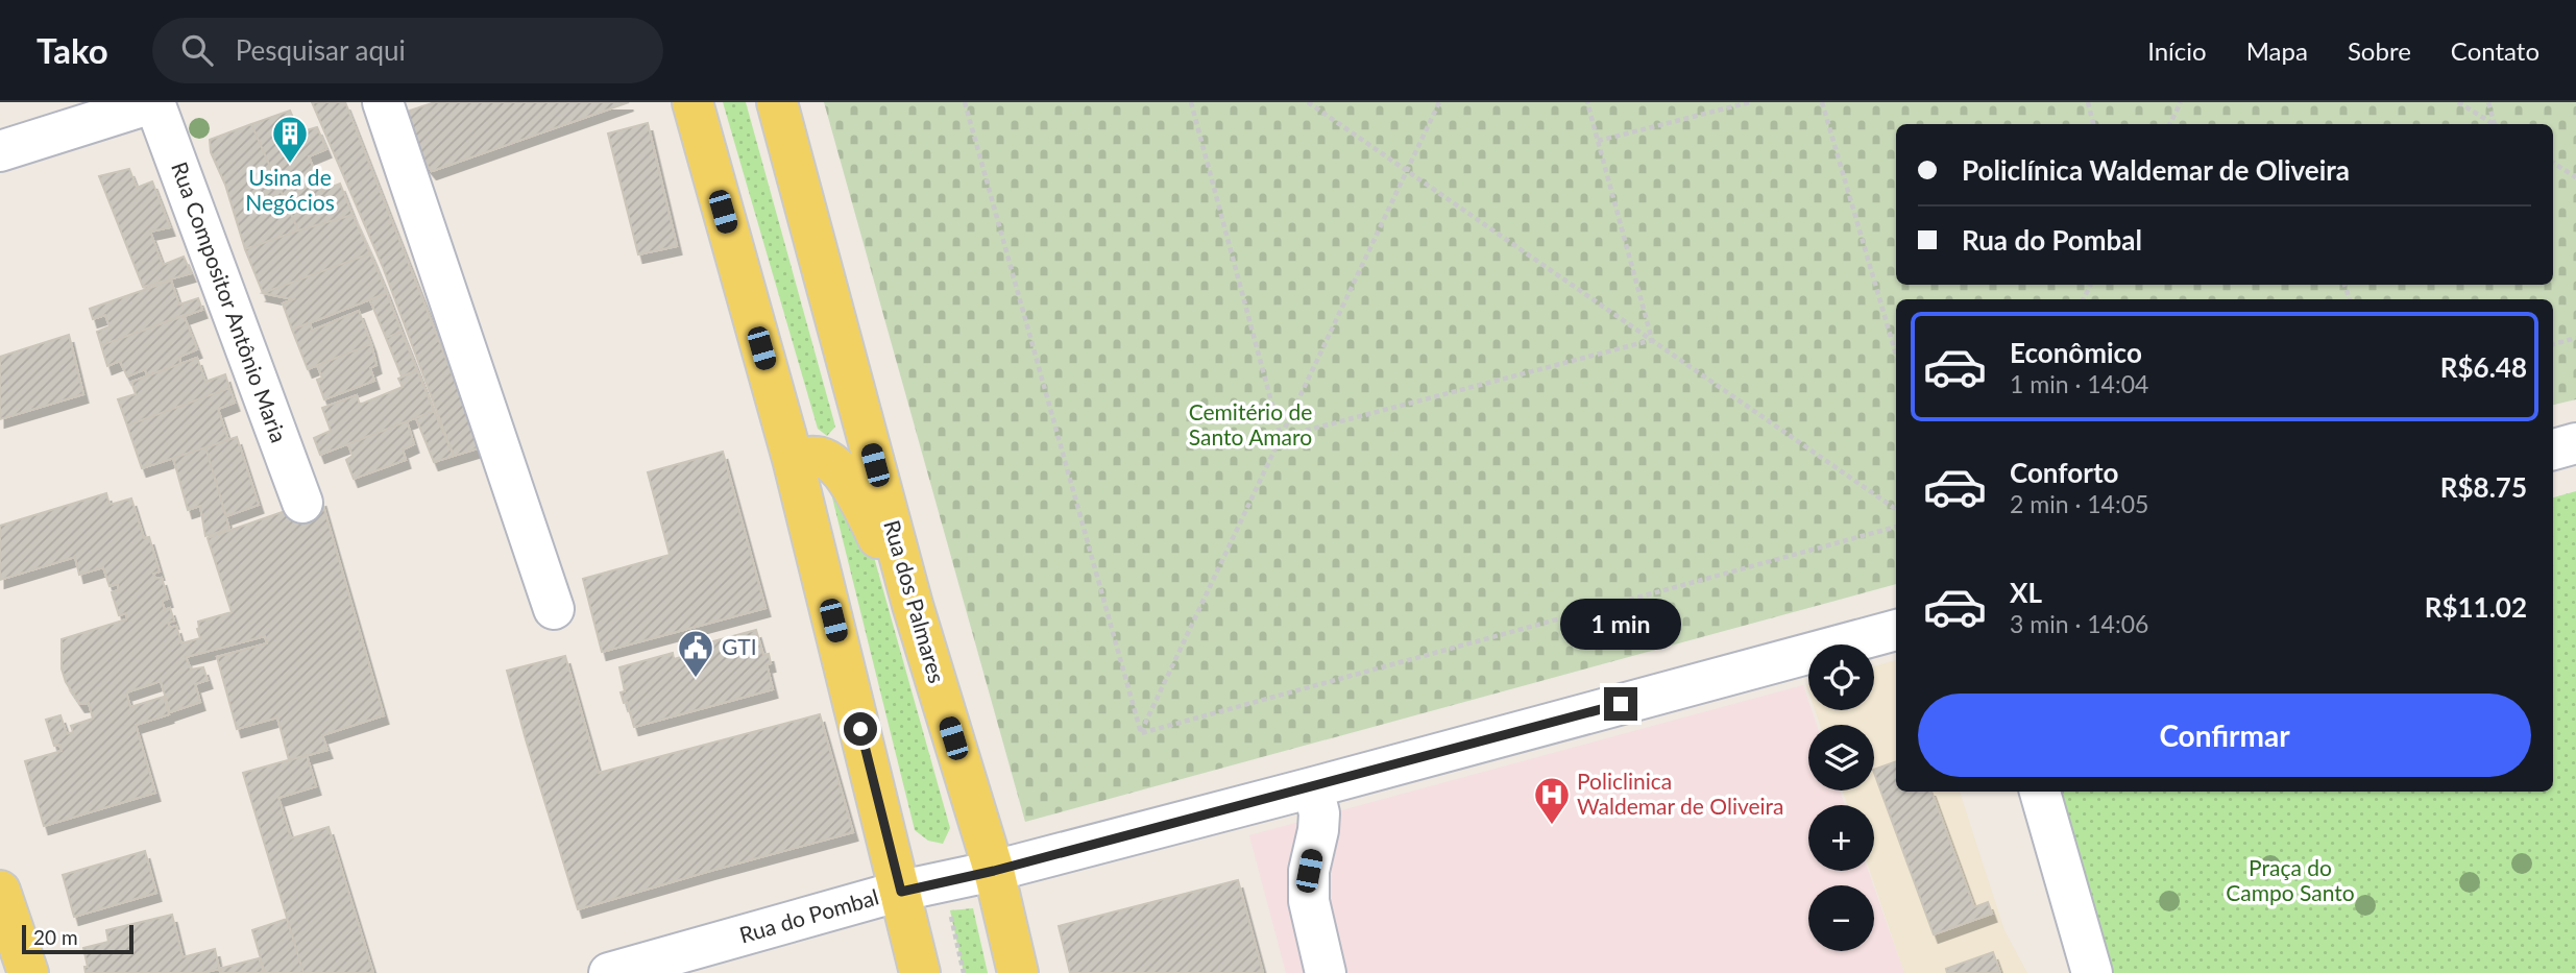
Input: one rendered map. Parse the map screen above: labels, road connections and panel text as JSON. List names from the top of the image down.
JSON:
{
  "streets": {
    "main road": ["Rua dos Palmares"],
    "street": ["Rua Compositor Antônio Maria", "Rua do Pombal"]
  },
  "crossings": [
    ["Rua dos Palmares", "Rua do Pombal"]
  ],
  "parks": ["Cemitério de Santo Amaro", "Praça do Campo Santo"],
  "places": {
    "building": ["Usina de Negócios"],
    "public building": ["GTI"],
    "hospital": ["Policlinica Waldemar de Oliveira"]
  },
  "scale_bar": "20 m",
  "page": {
    "header": "Tako",
    "search": "Pesquisar aqui",
    "nav": [
      "Início",
      "Mapa",
      "Sobre",
      "Contato"
    ],
    "banner": ["Policlínica Waldemar de Oliveira", "Rua do Pombal"],
    "list": [
      {
        "name": "Econômico",
        "note": "1 min · 14:04",
        "value": "R$6.48"
      },
      {
        "name": "Conforto",
        "note": "2 min · 14:05",
        "value": "R$8.75"
      },
      {
        "name": "XL",
        "note": "3 min · 14:06",
        "value": "R$11.02"
      }
    ],
    "bubble": "1 min",
    "map_buttons": ["+", "−"],
    "buttons": "Confirmar",
    "scale": "20 m"
  }
}
